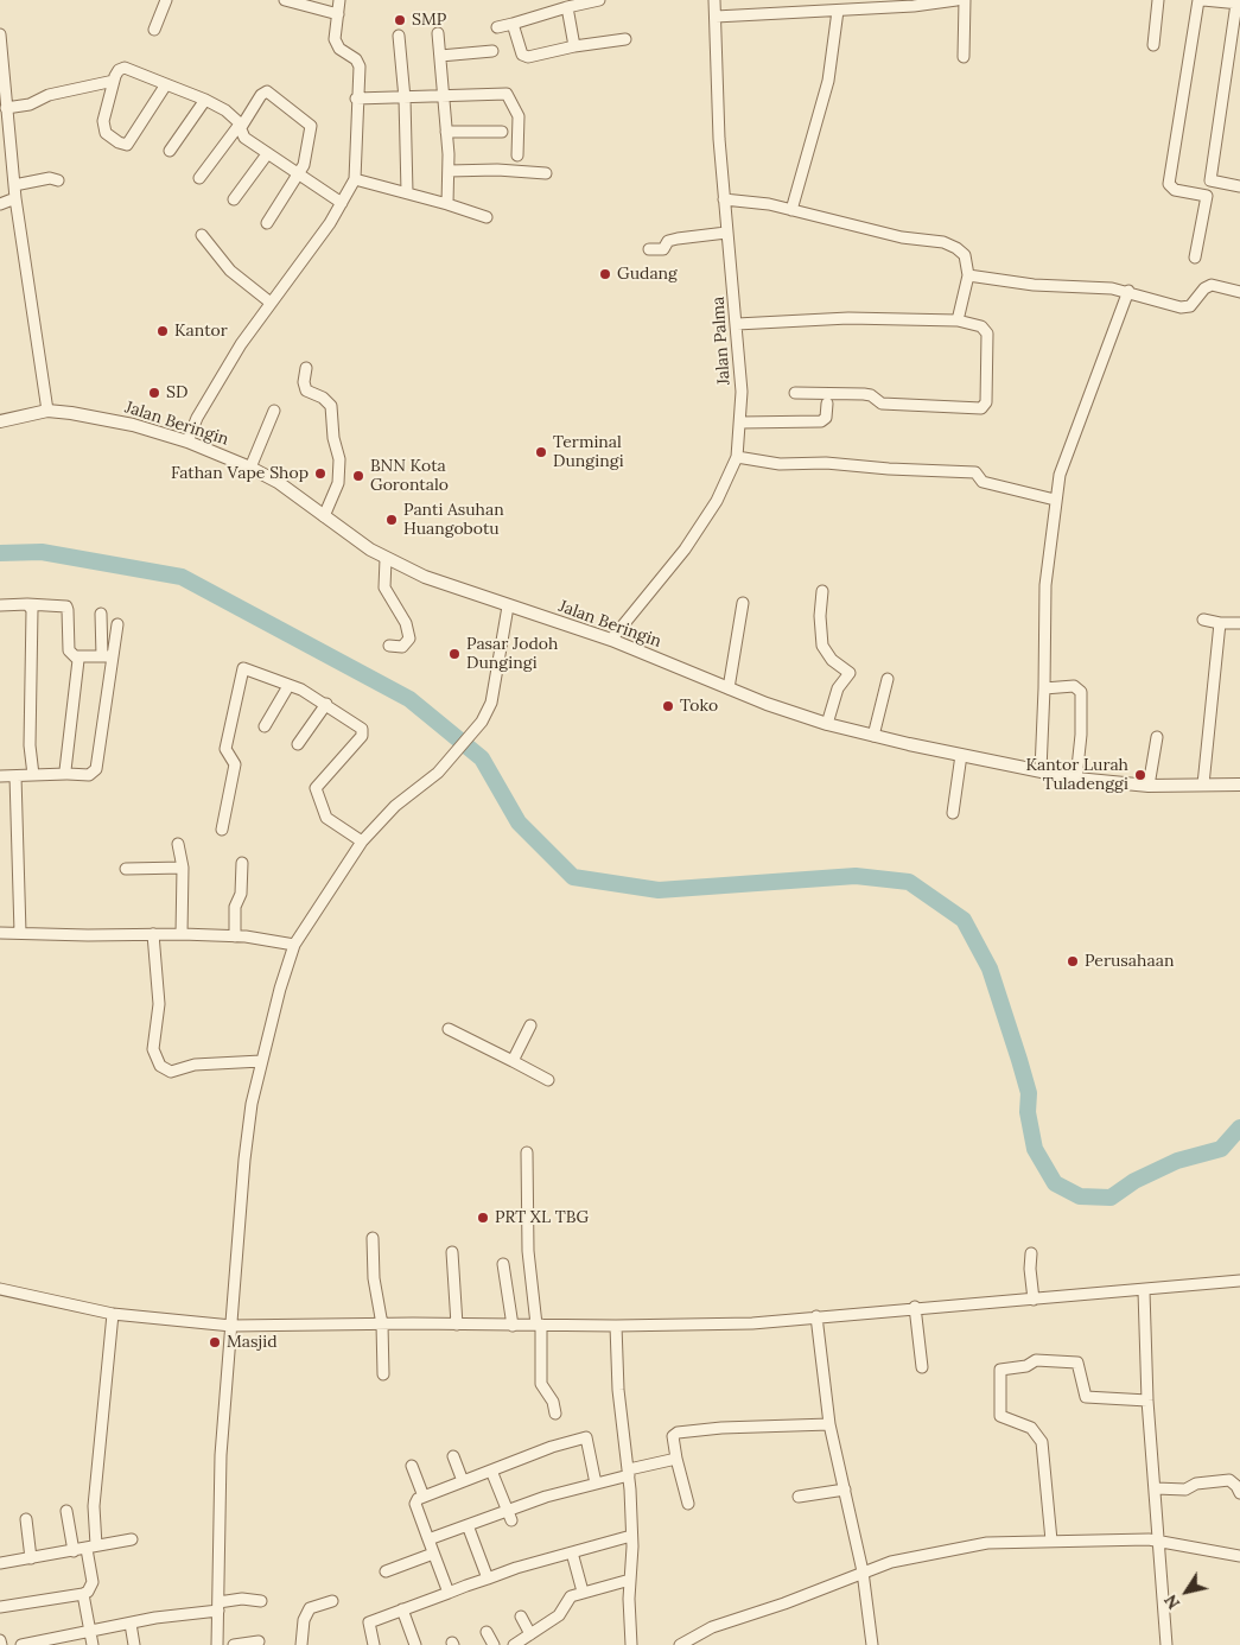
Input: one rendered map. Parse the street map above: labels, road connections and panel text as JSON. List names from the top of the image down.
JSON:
{
  "streets": {
    "street": ["Jalan Palma", "Jalan Beringin"]
  },
  "crossings": [
    ["Jalan Palma", "Jalan Beringin"]
  ],
  "places": [
    "SMP",
    "Gudang",
    "Kantor",
    "SD",
    "Terminal Dungingi",
    "Fathan Vape Shop",
    "BNN Kota Gorontalo",
    "Panti Asuhan Huangobotu",
    "Pasar Jodoh Dungingi",
    "Toko",
    "Kantor Lurah Tuladenggi",
    "Perusahaan",
    "PRT XL TBG",
    "Masjid"
  ],
  "north": "bottom left"
}
